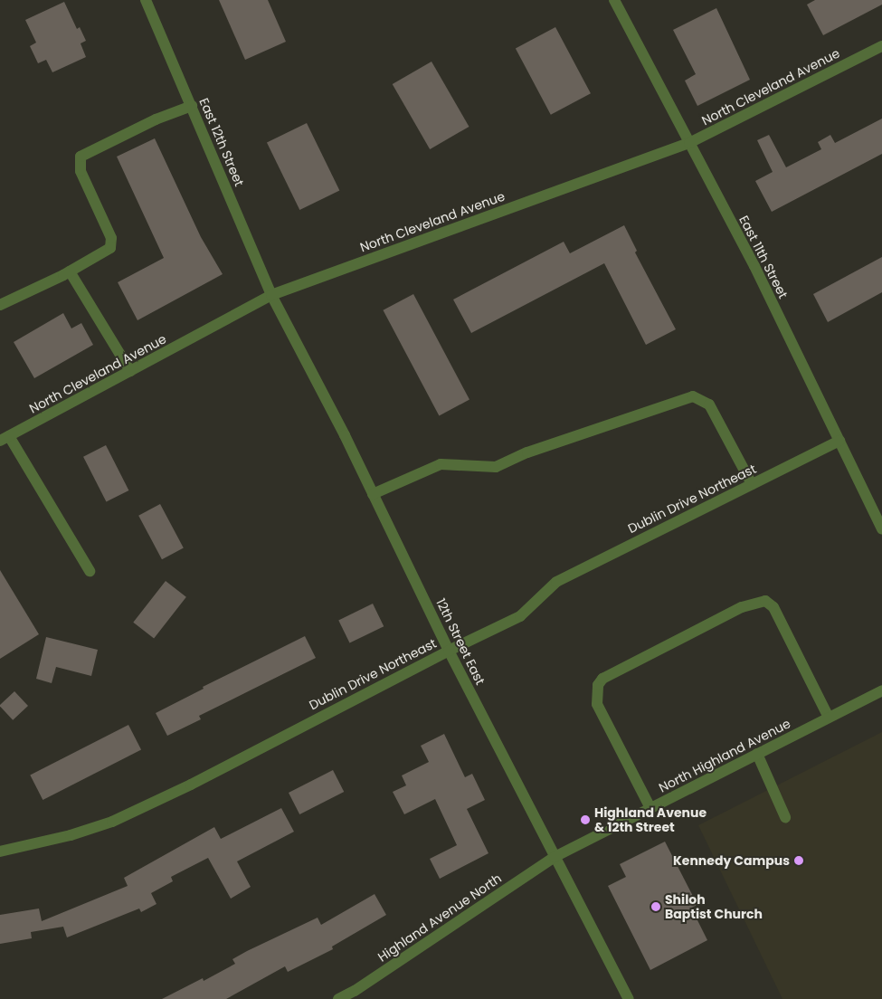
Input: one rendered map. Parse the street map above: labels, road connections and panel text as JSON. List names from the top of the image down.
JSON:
{
  "streets": {
    "street": [
      "North Cleveland Avenue",
      "East 12th Street",
      "East 11th Street",
      "Dublin Drive Northeast",
      "12th Street East",
      "North Highland Avenue",
      "Highland Avenue North"
    ]
  },
  "crossings": [
    ["North Cleveland Avenue", "East 12th Street"],
    ["North Cleveland Avenue", "East 11th Street"],
    ["North Cleveland Avenue", "12th Street East"],
    ["East 12th Street", "12th Street East"],
    ["East 11th Street", "Dublin Drive Northeast"],
    ["Dublin Drive Northeast", "12th Street East"],
    ["12th Street East", "North Highland Avenue"],
    ["12th Street East", "Highland Avenue North"],
    ["North Highland Avenue", "Highland Avenue North"]
  ],
  "places": ["Highland Avenue & 12th Street", "Kennedy Campus", "Shiloh Baptist Church"]
}
